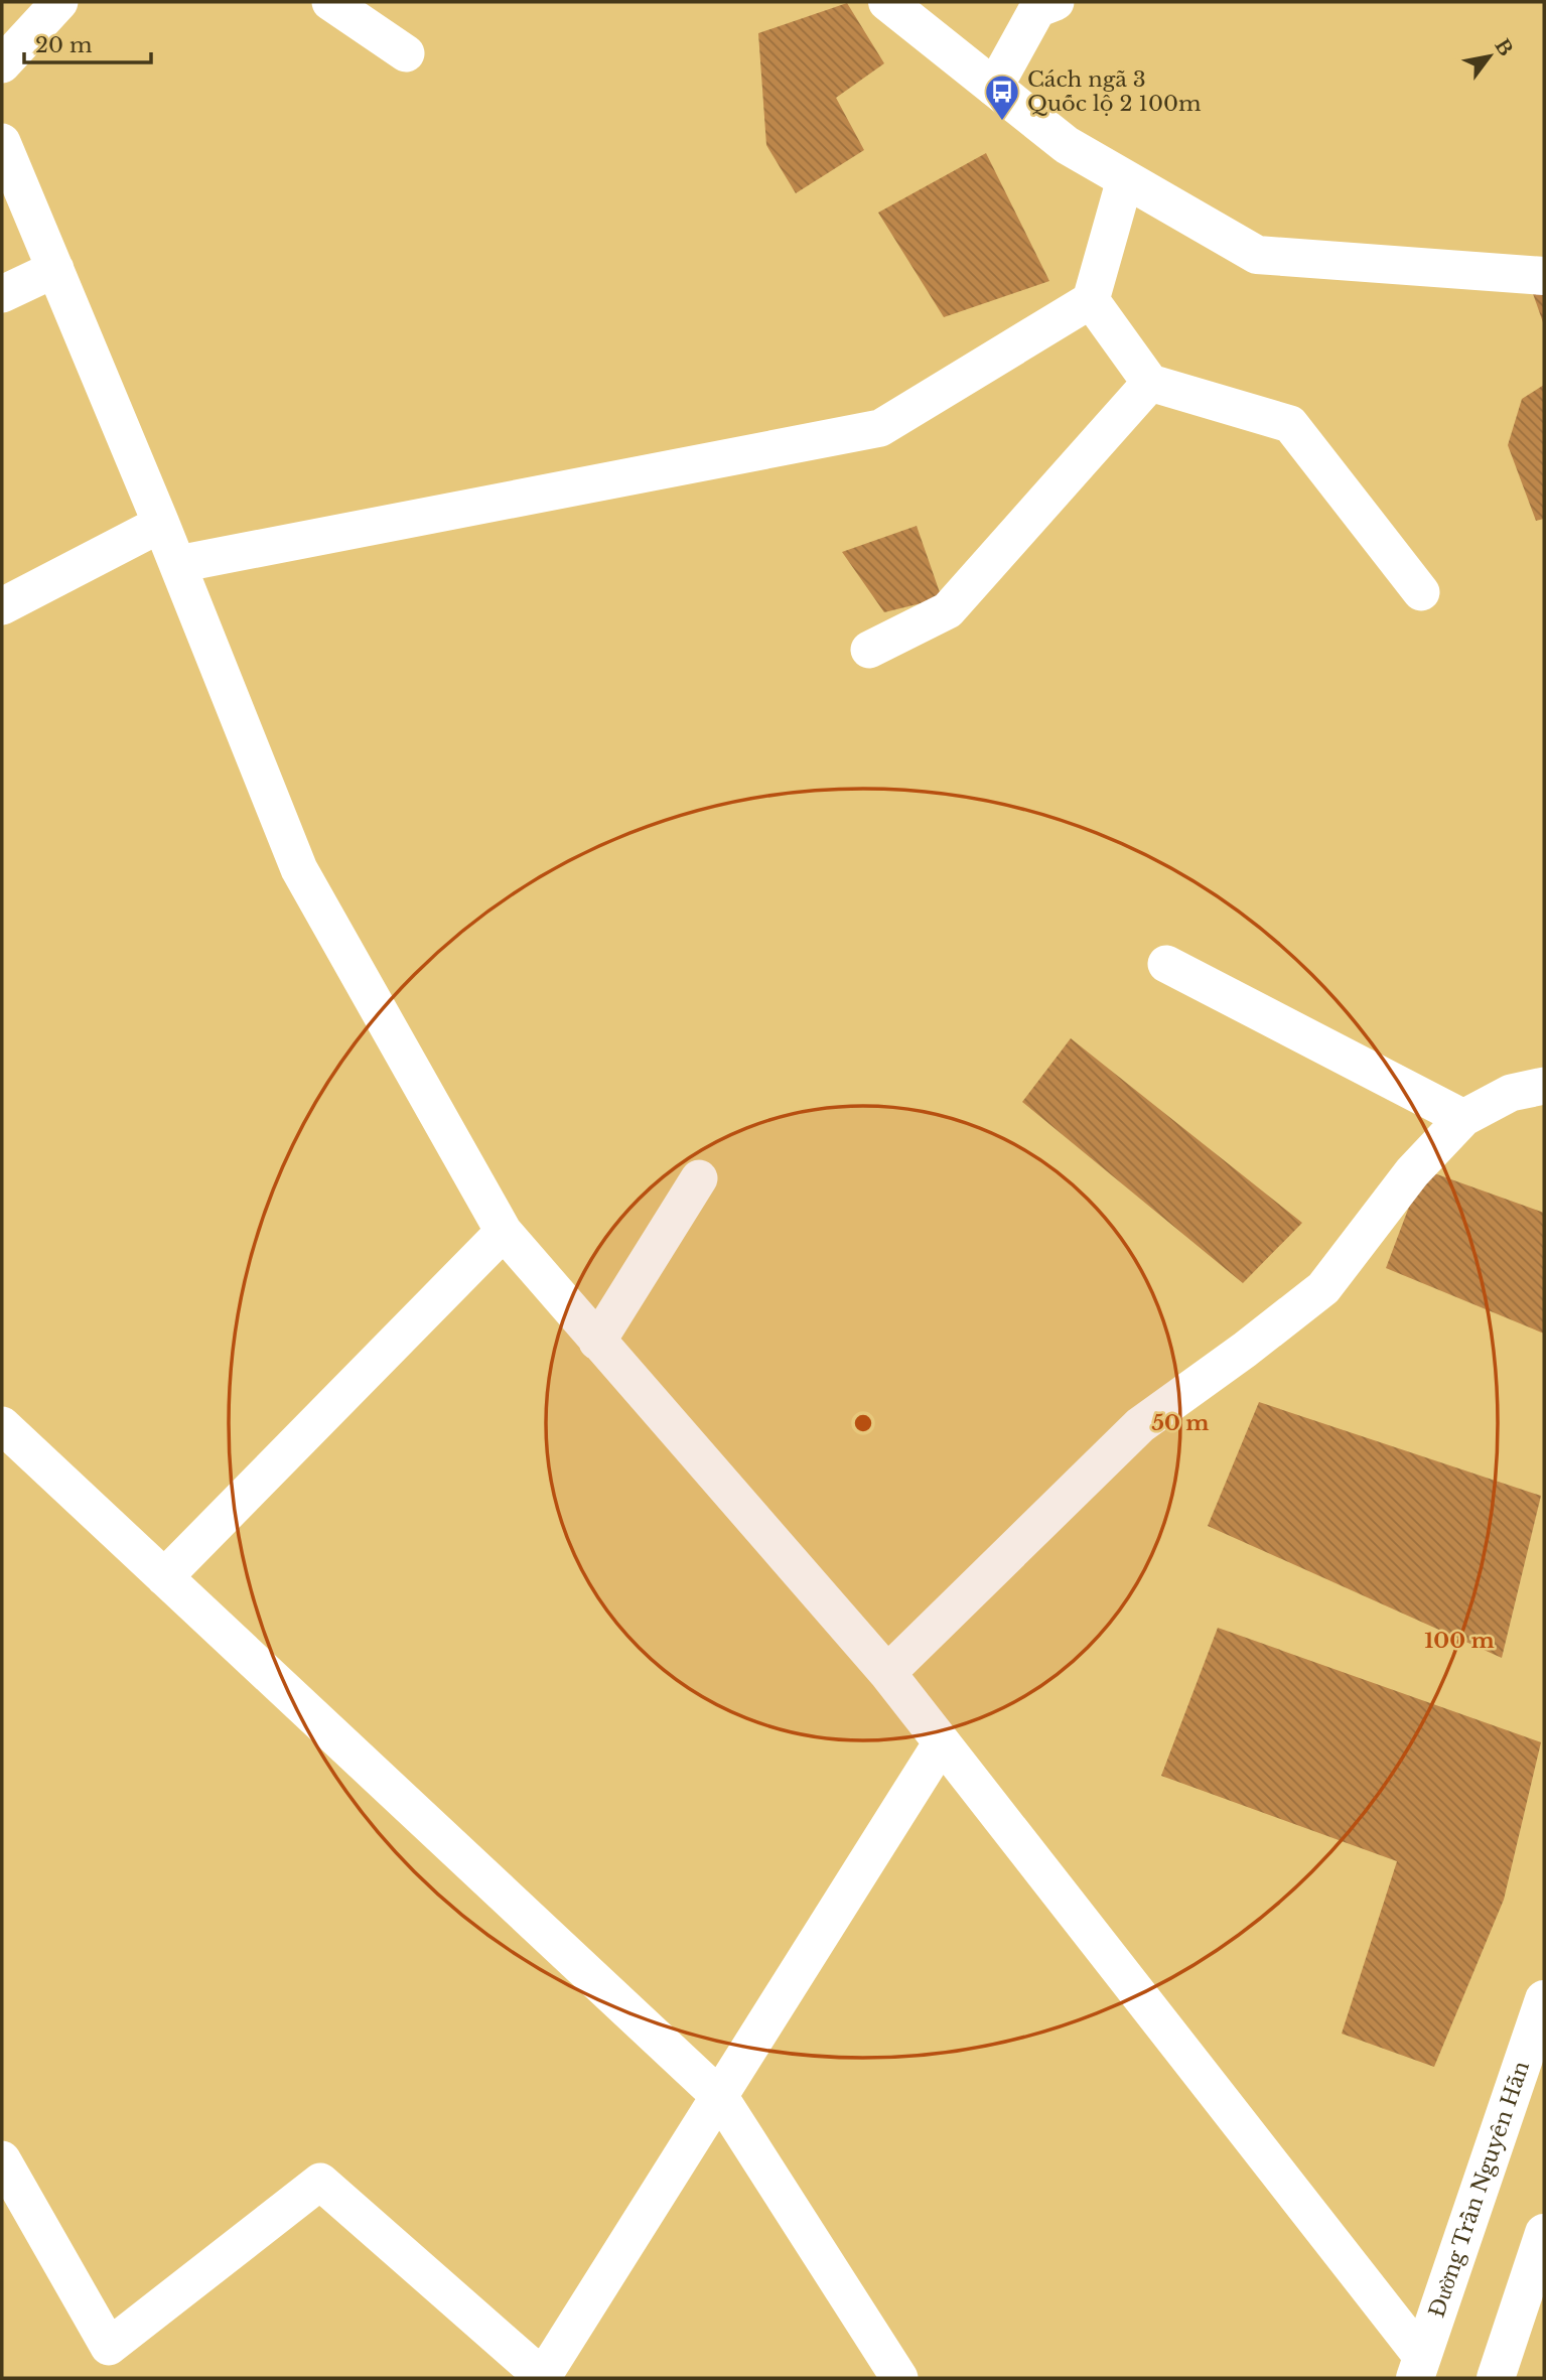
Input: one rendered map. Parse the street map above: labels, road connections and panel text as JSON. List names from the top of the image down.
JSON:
{
  "streets": {
    "street": ["Đường Trần Nguyên Hãn"]
  },
  "places": {
    "bus stop": ["Cách ngã 3 Quốc lộ 2 100m"]
  },
  "scale_bar": "20 m",
  "north": "top right",
  "rings": ["50 m", "100 m"]
}
